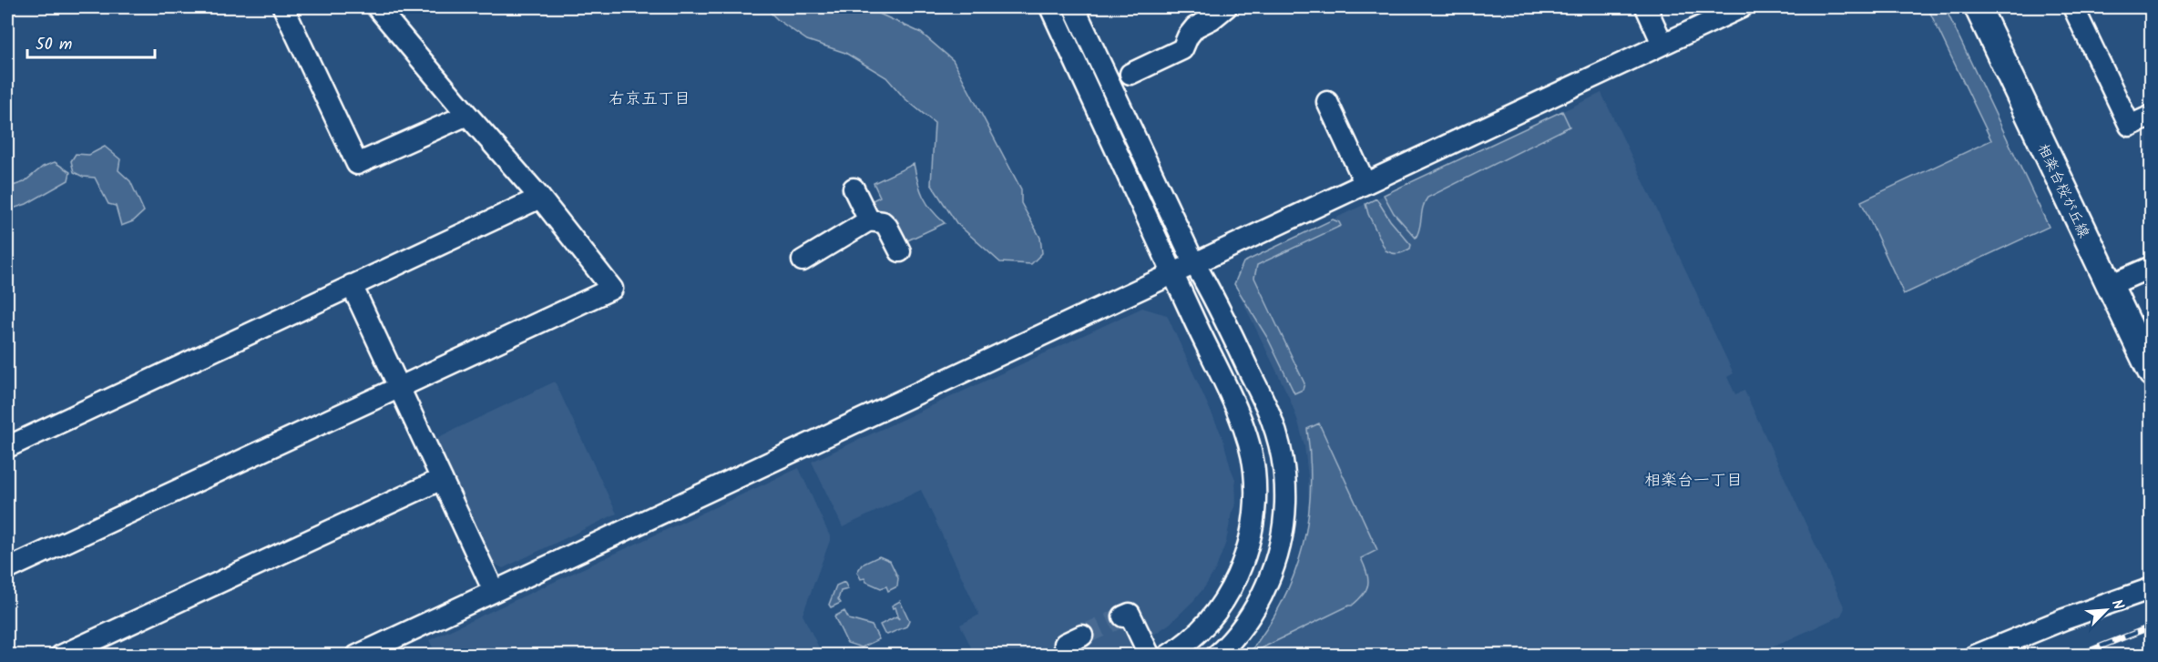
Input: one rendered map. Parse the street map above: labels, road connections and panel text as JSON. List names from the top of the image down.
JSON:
{
  "streets": {
    "main road": ["相楽台桜が丘線"]
  },
  "districts": ["右京五丁目", "相楽台一丁目"],
  "scale_bar": "50 m",
  "north": "top right"
}
